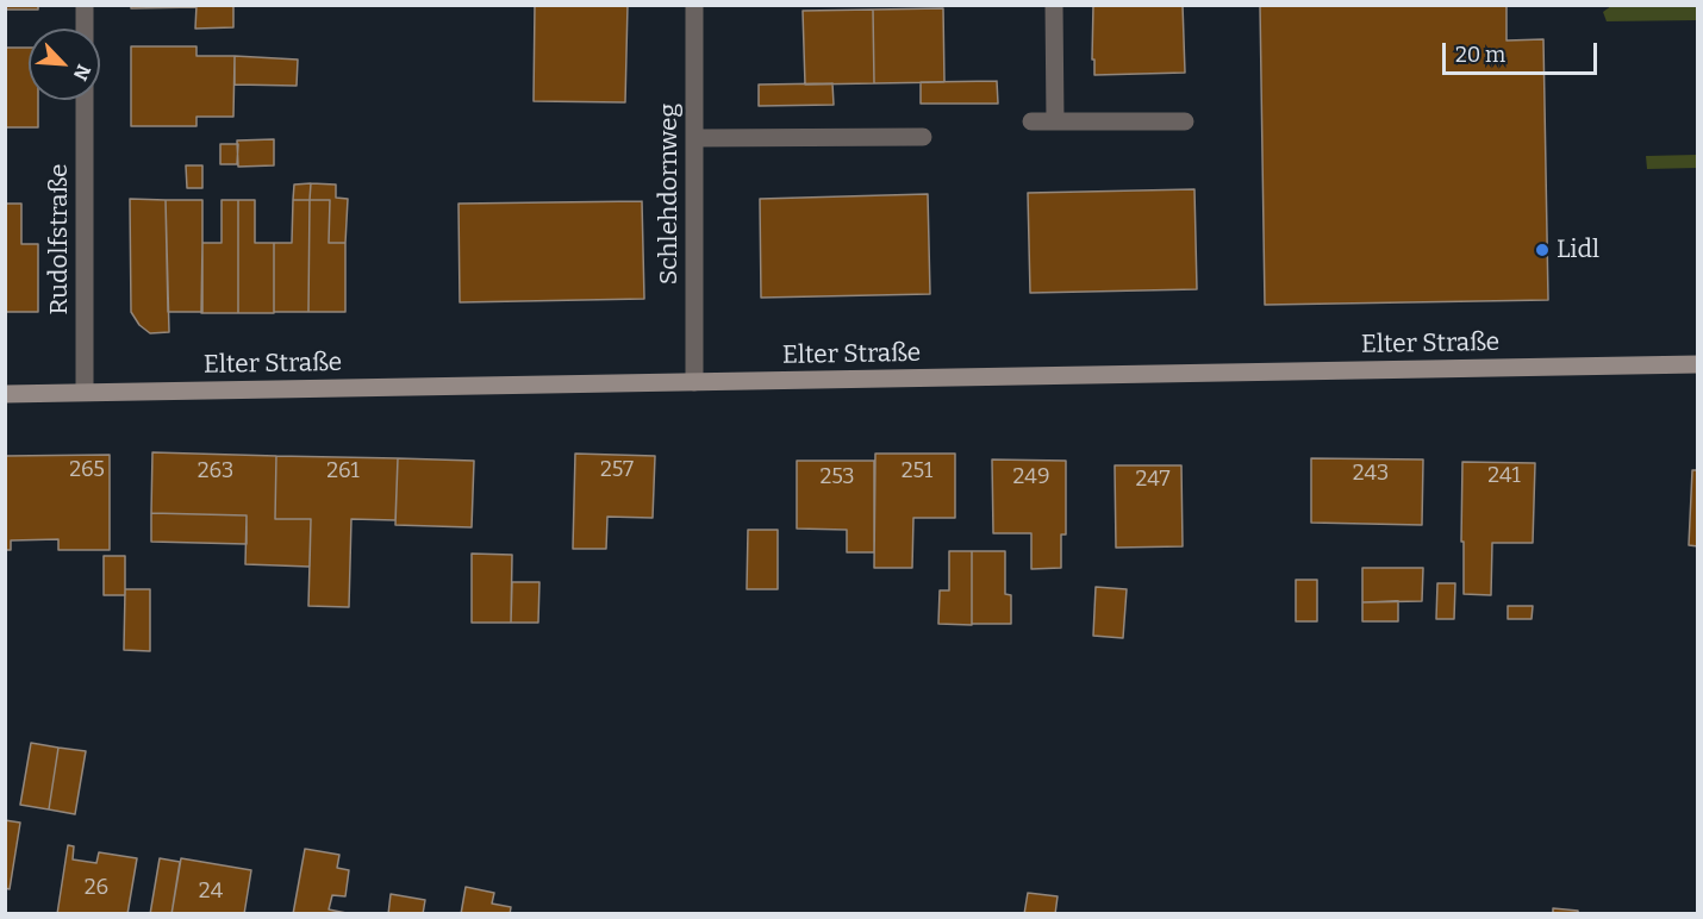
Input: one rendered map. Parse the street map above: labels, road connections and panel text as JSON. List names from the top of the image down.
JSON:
{
  "streets": {
    "main road": ["Elter Straße"],
    "street": ["Schlehdornweg", "Rudolfstraße"]
  },
  "crossings": [
    ["Schlehdornweg", "Elter Straße"],
    ["Rudolfstraße", "Elter Straße"]
  ],
  "places": ["Lidl"],
  "house_numbers": [
    "265",
    "257",
    "263",
    "261",
    "251",
    "243",
    "241",
    "253",
    "249",
    "247",
    "26",
    "24"
  ],
  "scale_bar": "20 m",
  "north": "bottom right"
}
